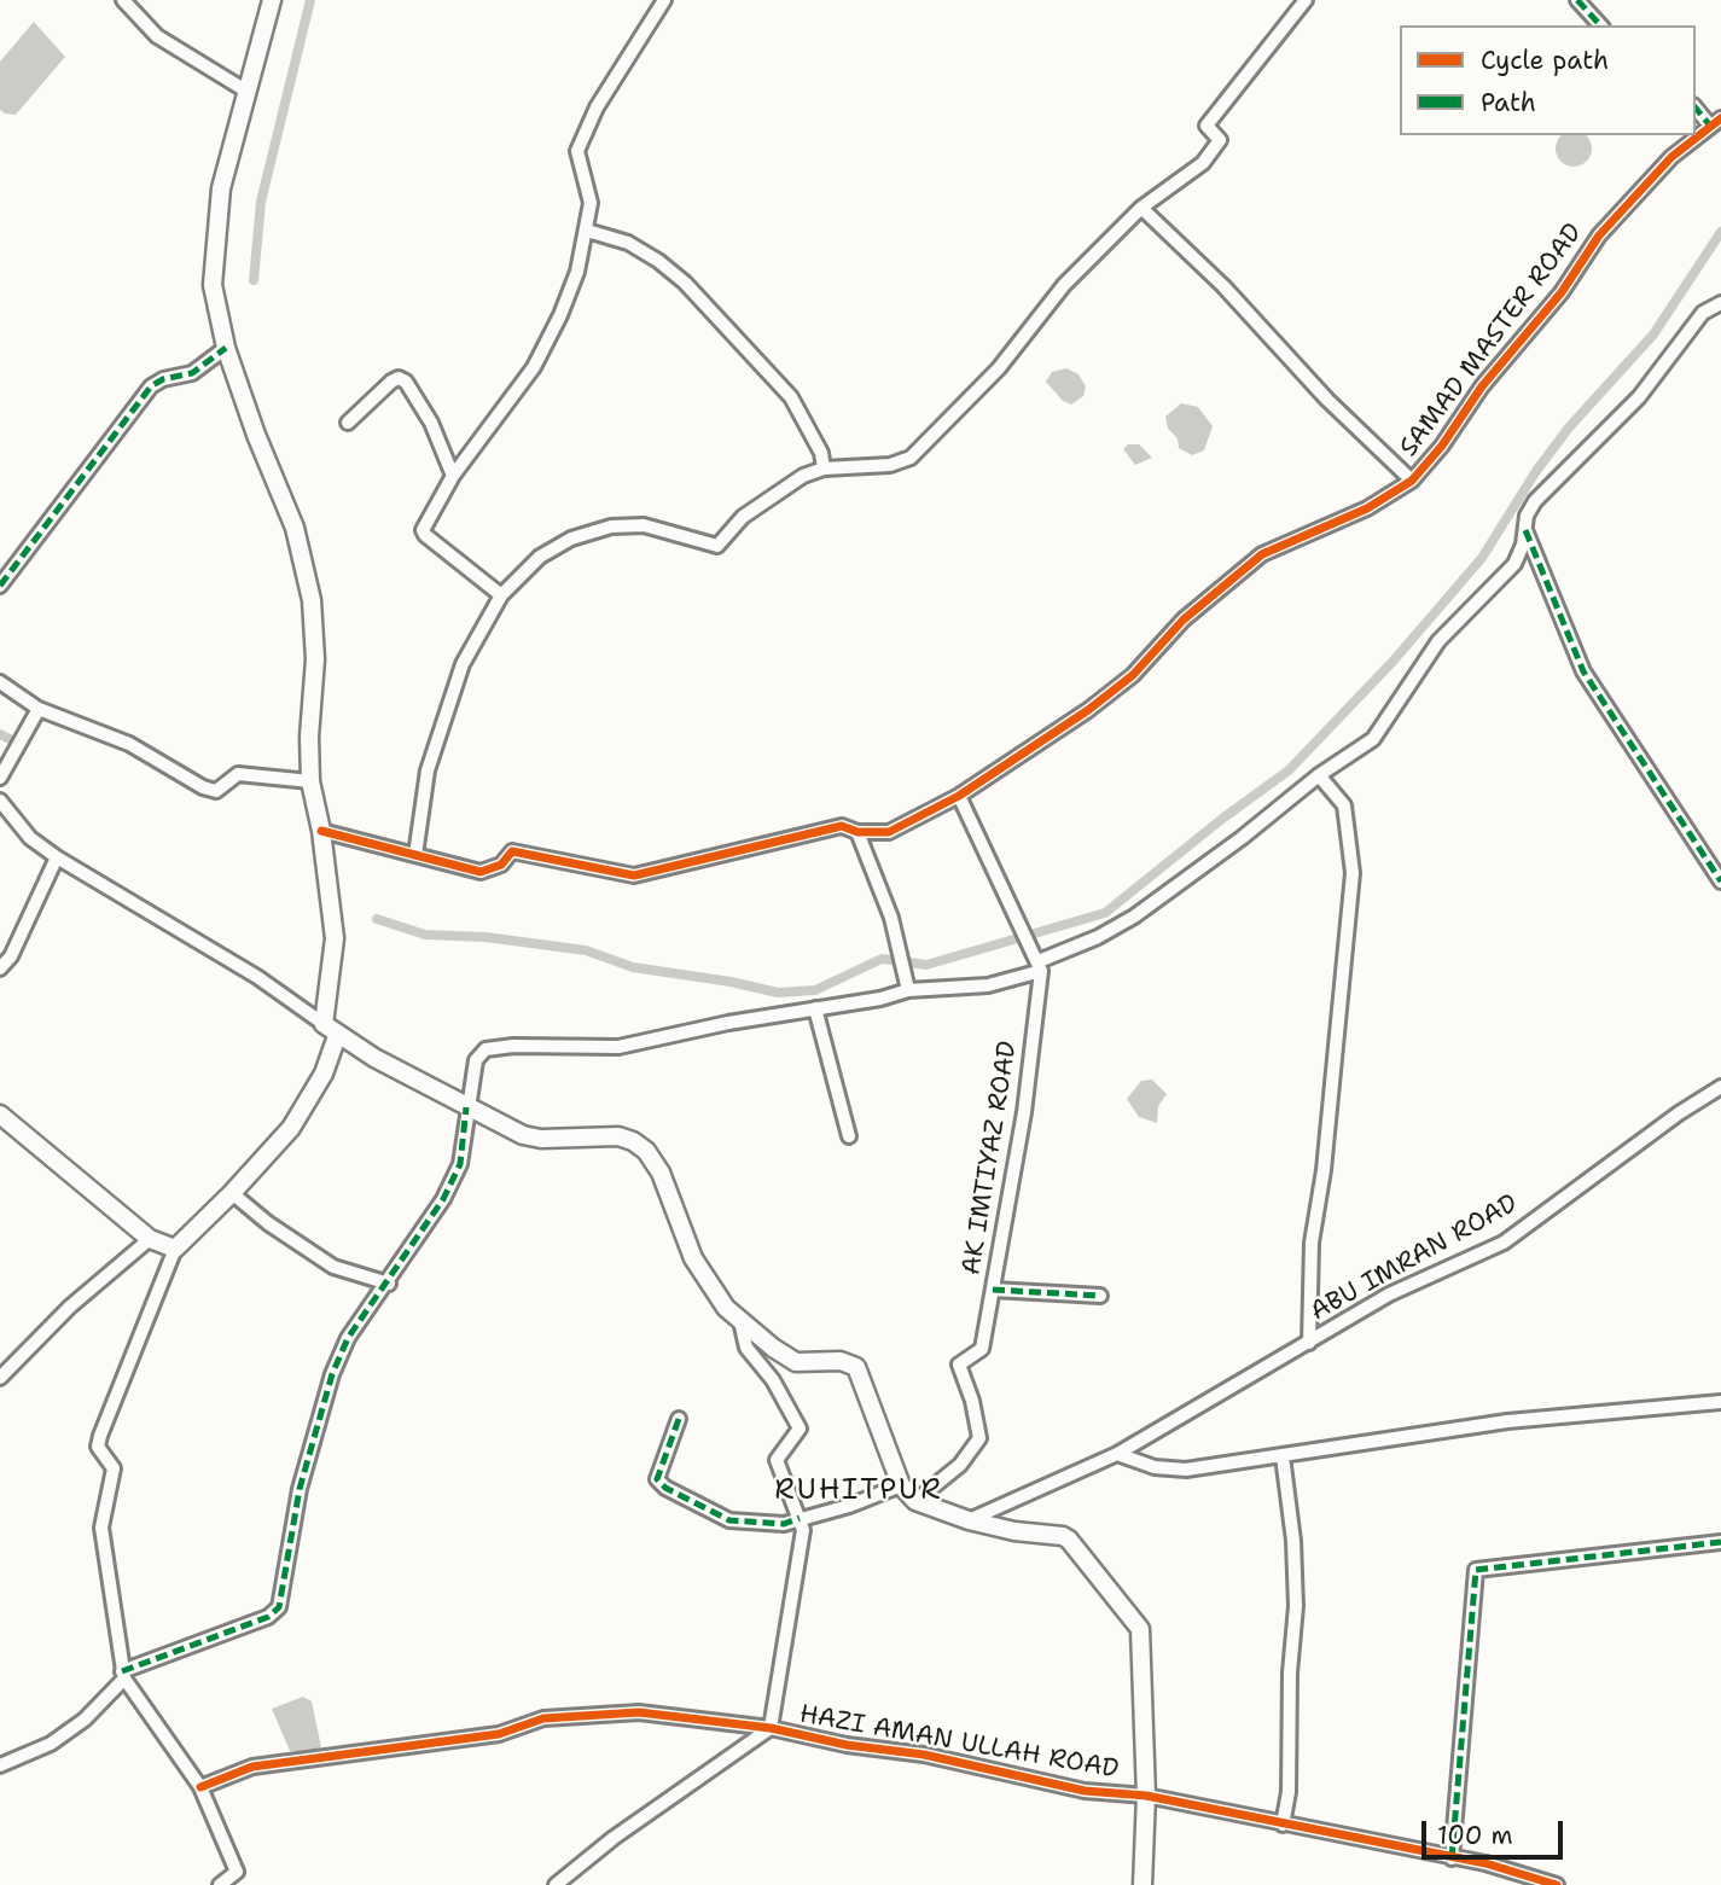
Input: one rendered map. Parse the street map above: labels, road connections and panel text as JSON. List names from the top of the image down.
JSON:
{
  "streets": {
    "street": [
      "SAMAD MASTER ROAD",
      "AK IMTIYAZ ROAD",
      "ABU IMRAN ROAD",
      "HAZI AMAN ULLAH ROAD"
    ]
  },
  "districts": ["RUHITPUR"],
  "legend": ["Cycle path", "Path"],
  "scale_bar": "100 m"
}
